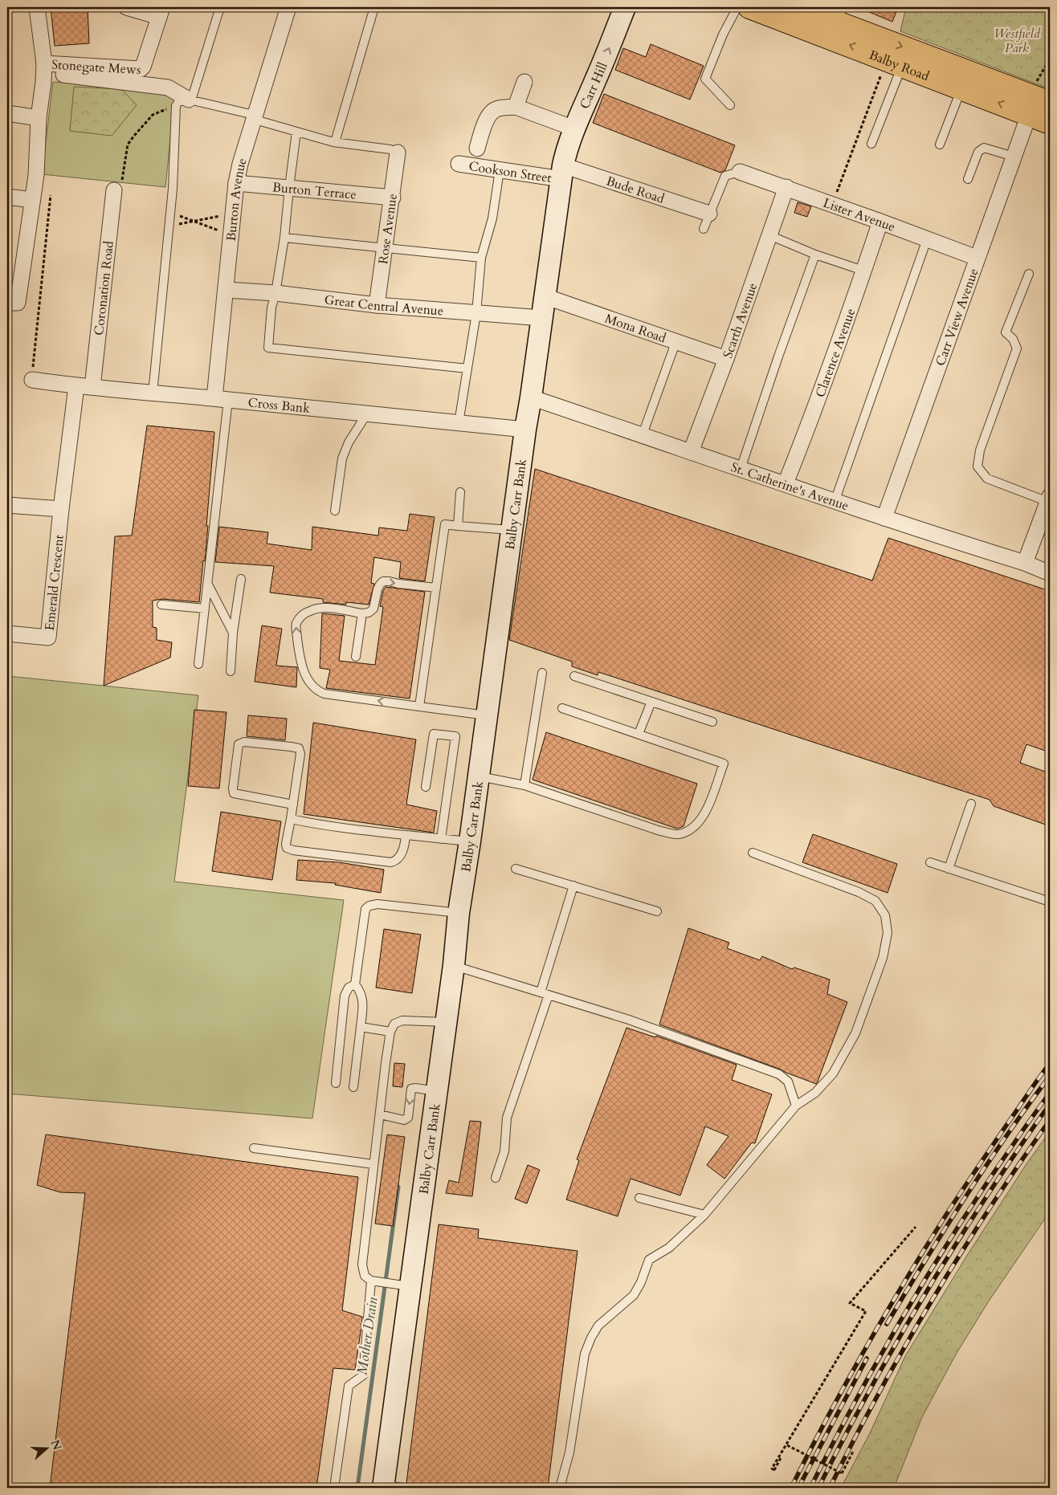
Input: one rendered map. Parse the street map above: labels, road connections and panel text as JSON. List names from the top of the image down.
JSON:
{
  "streets": {
    "main road": ["Balby Road"],
    "street": [
      "Stonegate Mews",
      "Carr Hill",
      "Cookson Street",
      "Bude Road",
      "Burton Terrace",
      "Burton Avenue",
      "Lister Avenue",
      "Rose Avenue",
      "Coronation Road",
      "Great Central Avenue",
      "Carr View Avenue",
      "Scarth Avenue",
      "Mona Road",
      "Clarence Avenue",
      "Cross Bank",
      "St. Catherine's Avenue",
      "Balby Carr Bank",
      "Emerald Crescent"
    ]
  },
  "crossings": [
    ["Balby Road", "Carr View Avenue"],
    ["Carr Hill", "Cookson Street"],
    ["Carr Hill", "Bude Road"],
    ["Carr Hill", "Balby Carr Bank"],
    ["Cookson Street", "Bude Road"],
    ["Cookson Street", "Balby Carr Bank"],
    ["Bude Road", "Balby Carr Bank"],
    ["Burton Terrace", "Burton Avenue"],
    ["Burton Terrace", "Rose Avenue"],
    ["Burton Avenue", "Great Central Avenue"],
    ["Burton Avenue", "Cross Bank"],
    ["Lister Avenue", "Carr View Avenue"],
    ["Lister Avenue", "Scarth Avenue"],
    ["Lister Avenue", "Clarence Avenue"],
    ["Rose Avenue", "Great Central Avenue"],
    ["Coronation Road", "Cross Bank"],
    ["Great Central Avenue", "Balby Carr Bank"],
    ["Carr View Avenue", "St. Catherine's Avenue"],
    ["Scarth Avenue", "Mona Road"],
    ["Scarth Avenue", "St. Catherine's Avenue"],
    ["Mona Road", "Balby Carr Bank"],
    ["Clarence Avenue", "St. Catherine's Avenue"],
    ["Cross Bank", "Balby Carr Bank"],
    ["Cross Bank", "Emerald Crescent"],
    ["St. Catherine's Avenue", "Balby Carr Bank"]
  ],
  "one_way": ["Carr Hill"],
  "water": ["Mother Drain"],
  "parks": ["Westfield Park"],
  "north": "right"
}
